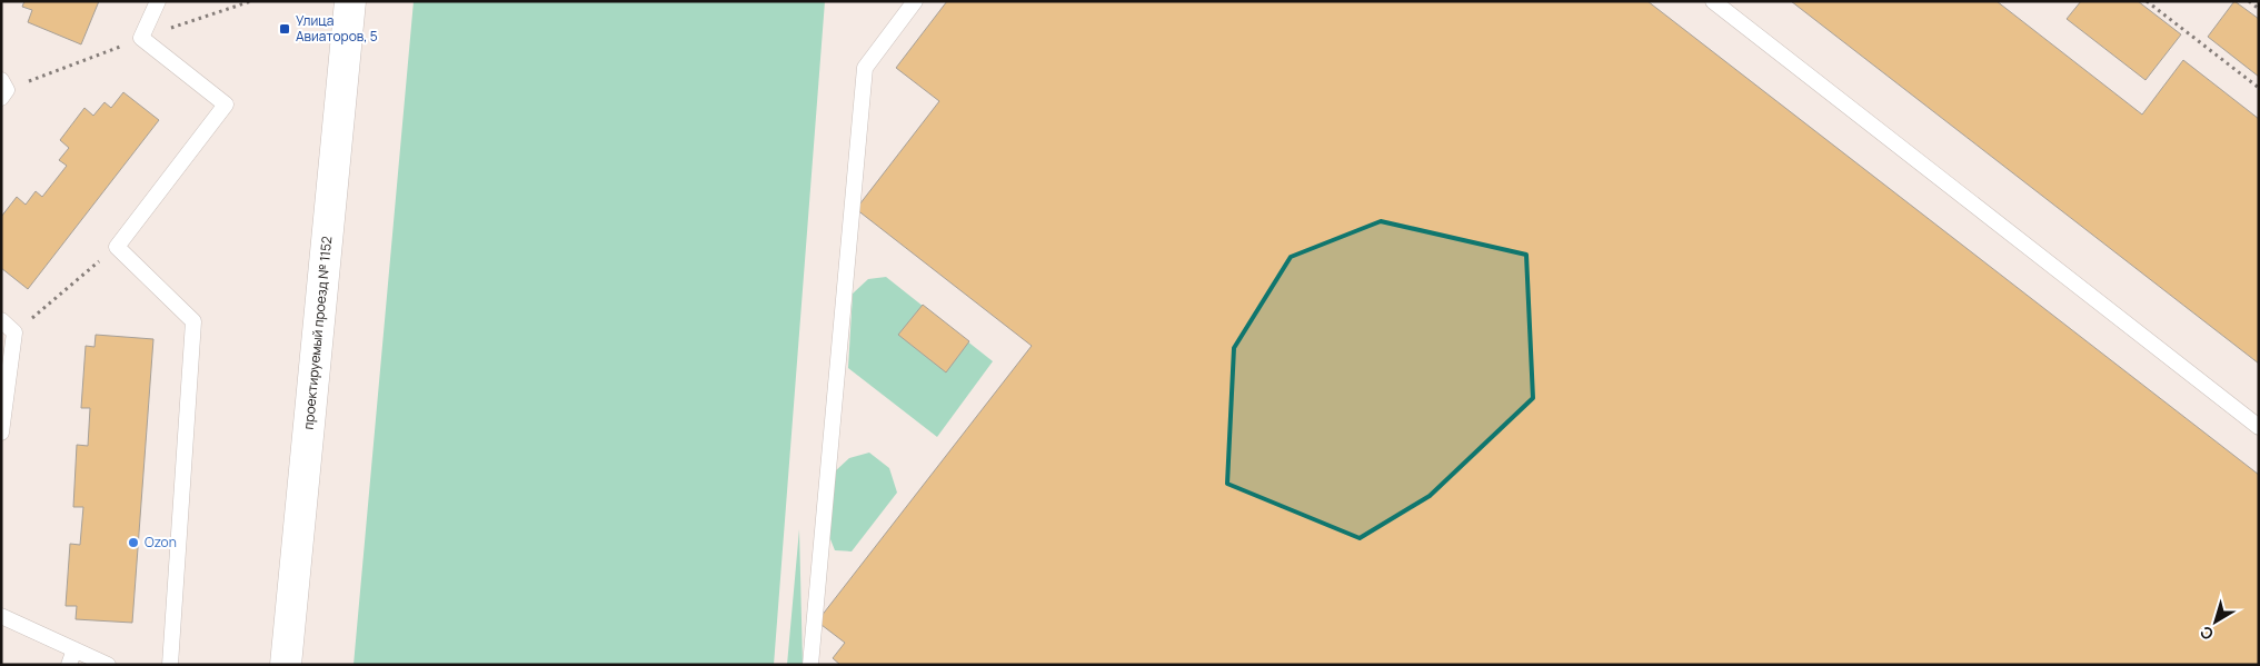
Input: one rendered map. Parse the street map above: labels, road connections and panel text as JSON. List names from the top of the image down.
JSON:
{
  "streets": {
    "street": ["проектируемый проезд № 1152"]
  },
  "places": {
    "transit": ["Улица Авиаторов, 5"],
    "other": ["Ozon"]
  },
  "north": "bottom left"
}
